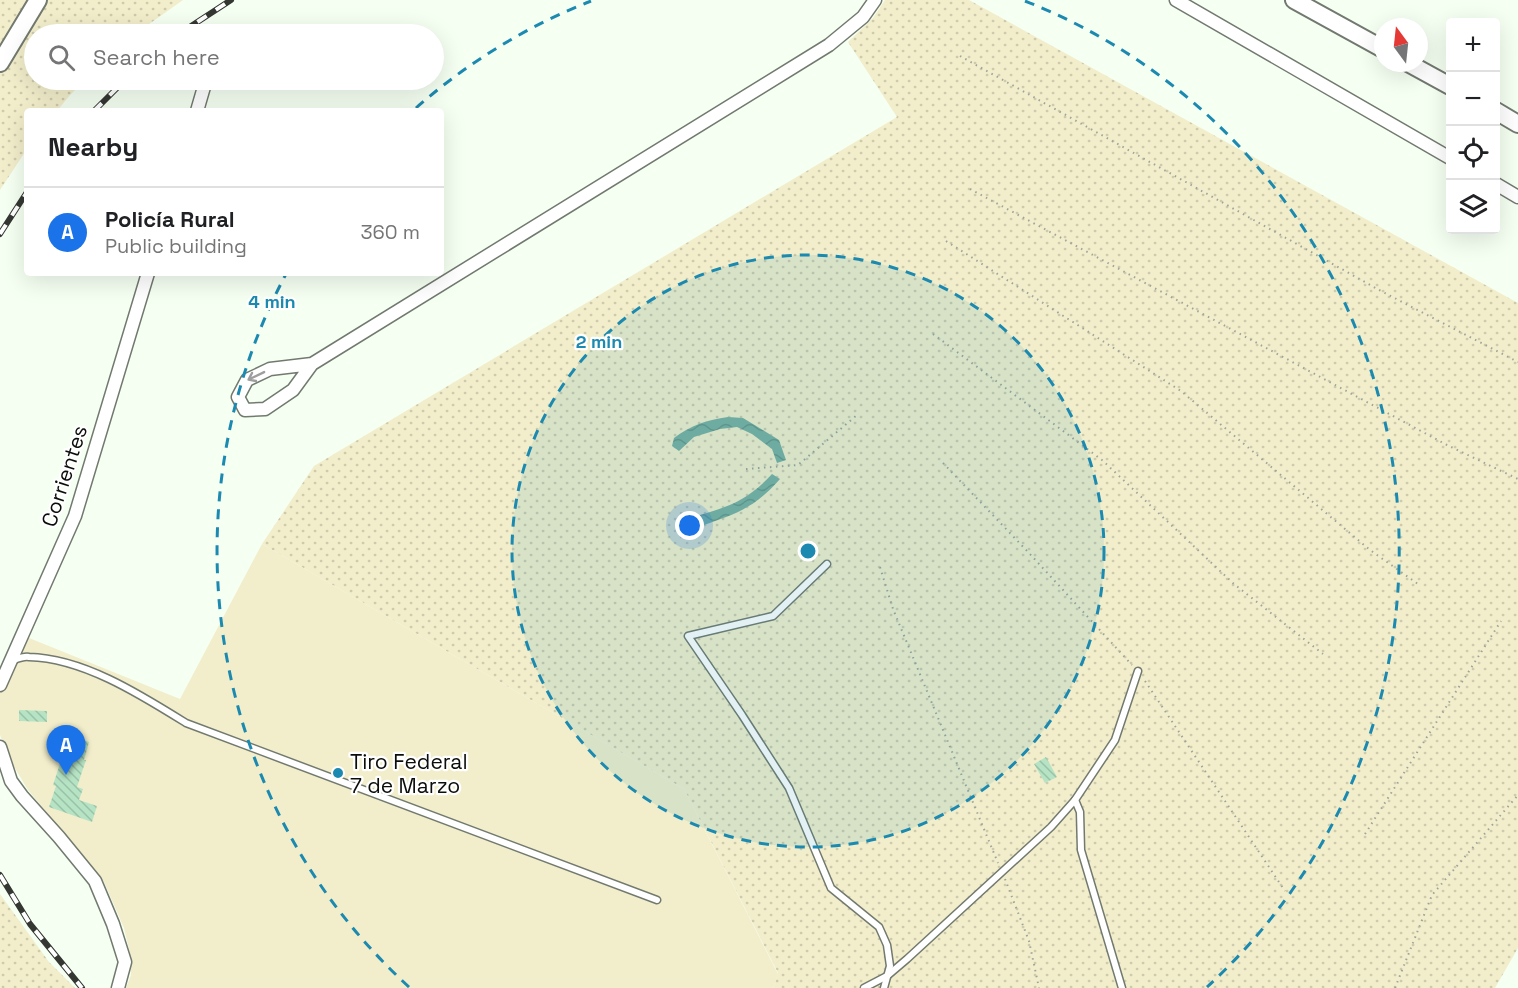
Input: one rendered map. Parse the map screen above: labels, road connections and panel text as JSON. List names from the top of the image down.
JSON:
{
  "streets": {
    "street": ["Corrientes"]
  },
  "places": ["Tiro Federal 7 de Marzo"],
  "north": "top",
  "page": {
    "map_buttons": ["+", "−"],
    "search": "Search here",
    "heading": "Nearby",
    "list": [
      {
        "mark": "A",
        "name": "Policía Rural",
        "note": "Public building",
        "value": "360 m"
      }
    ],
    "pins": "A"
  },
  "rings": ["4 min", "2 min"]
}
